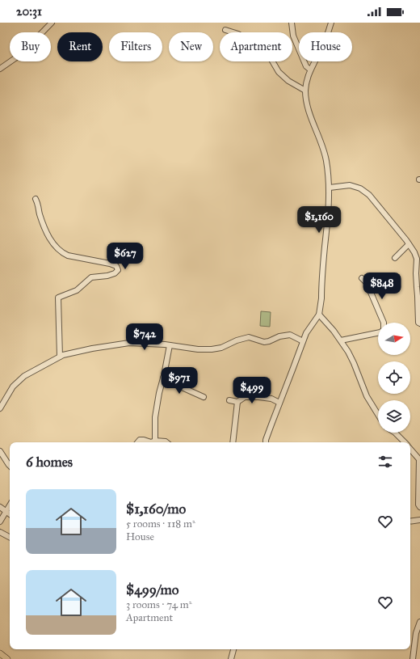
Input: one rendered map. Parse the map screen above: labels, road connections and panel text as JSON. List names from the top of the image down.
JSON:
{
  "north": "right",
  "page": {
    "status": "20:31",
    "chip": [
      "Buy",
      "Rent",
      "Filters",
      "New",
      "Apartment",
      "House"
    ],
    "price": [
      "$1,160",
      "$627",
      "$848",
      "$742",
      "$971",
      "$499"
    ],
    "heading": "6 homes",
    "list": [
      {
        "name": "$1,160/mo",
        "note": "5 rooms · 118 m² · House"
      },
      {
        "name": "$499/mo",
        "note": "3 rooms · 74 m² · Apartment"
      }
    ]
  }
}
